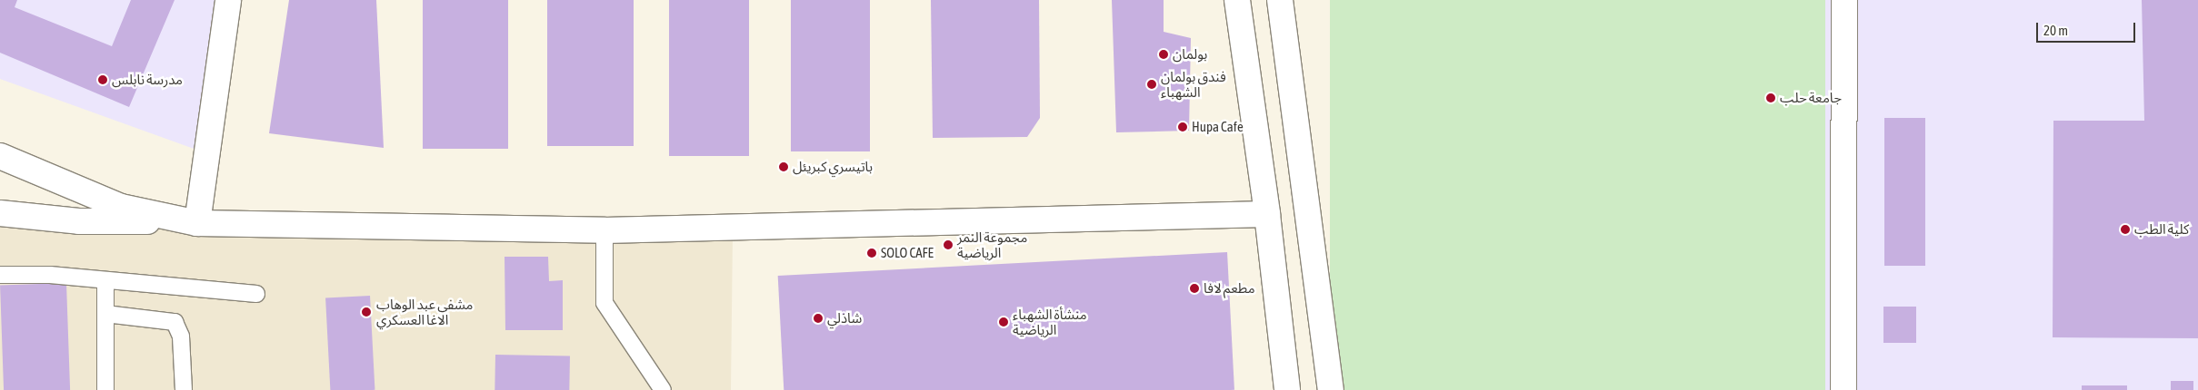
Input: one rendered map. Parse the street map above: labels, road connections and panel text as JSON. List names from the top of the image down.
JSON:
{
  "places": [
    "بولمان",
    "مدرسة نابلس",
    "فندق بولمان الشهباء",
    "جامعة حلب",
    "Hupa Cafe",
    "باتيسري كبريئل",
    "كلية الطب",
    "مجموعة النمر الرياضية",
    "SOLO CAFE",
    "مطعم لافا",
    "مشفى عبد الوهاب الاغا العسكري",
    "شاذلي",
    "منشأة الشهباء الرياضية"
  ],
  "scale_bar": "20 m"
}
